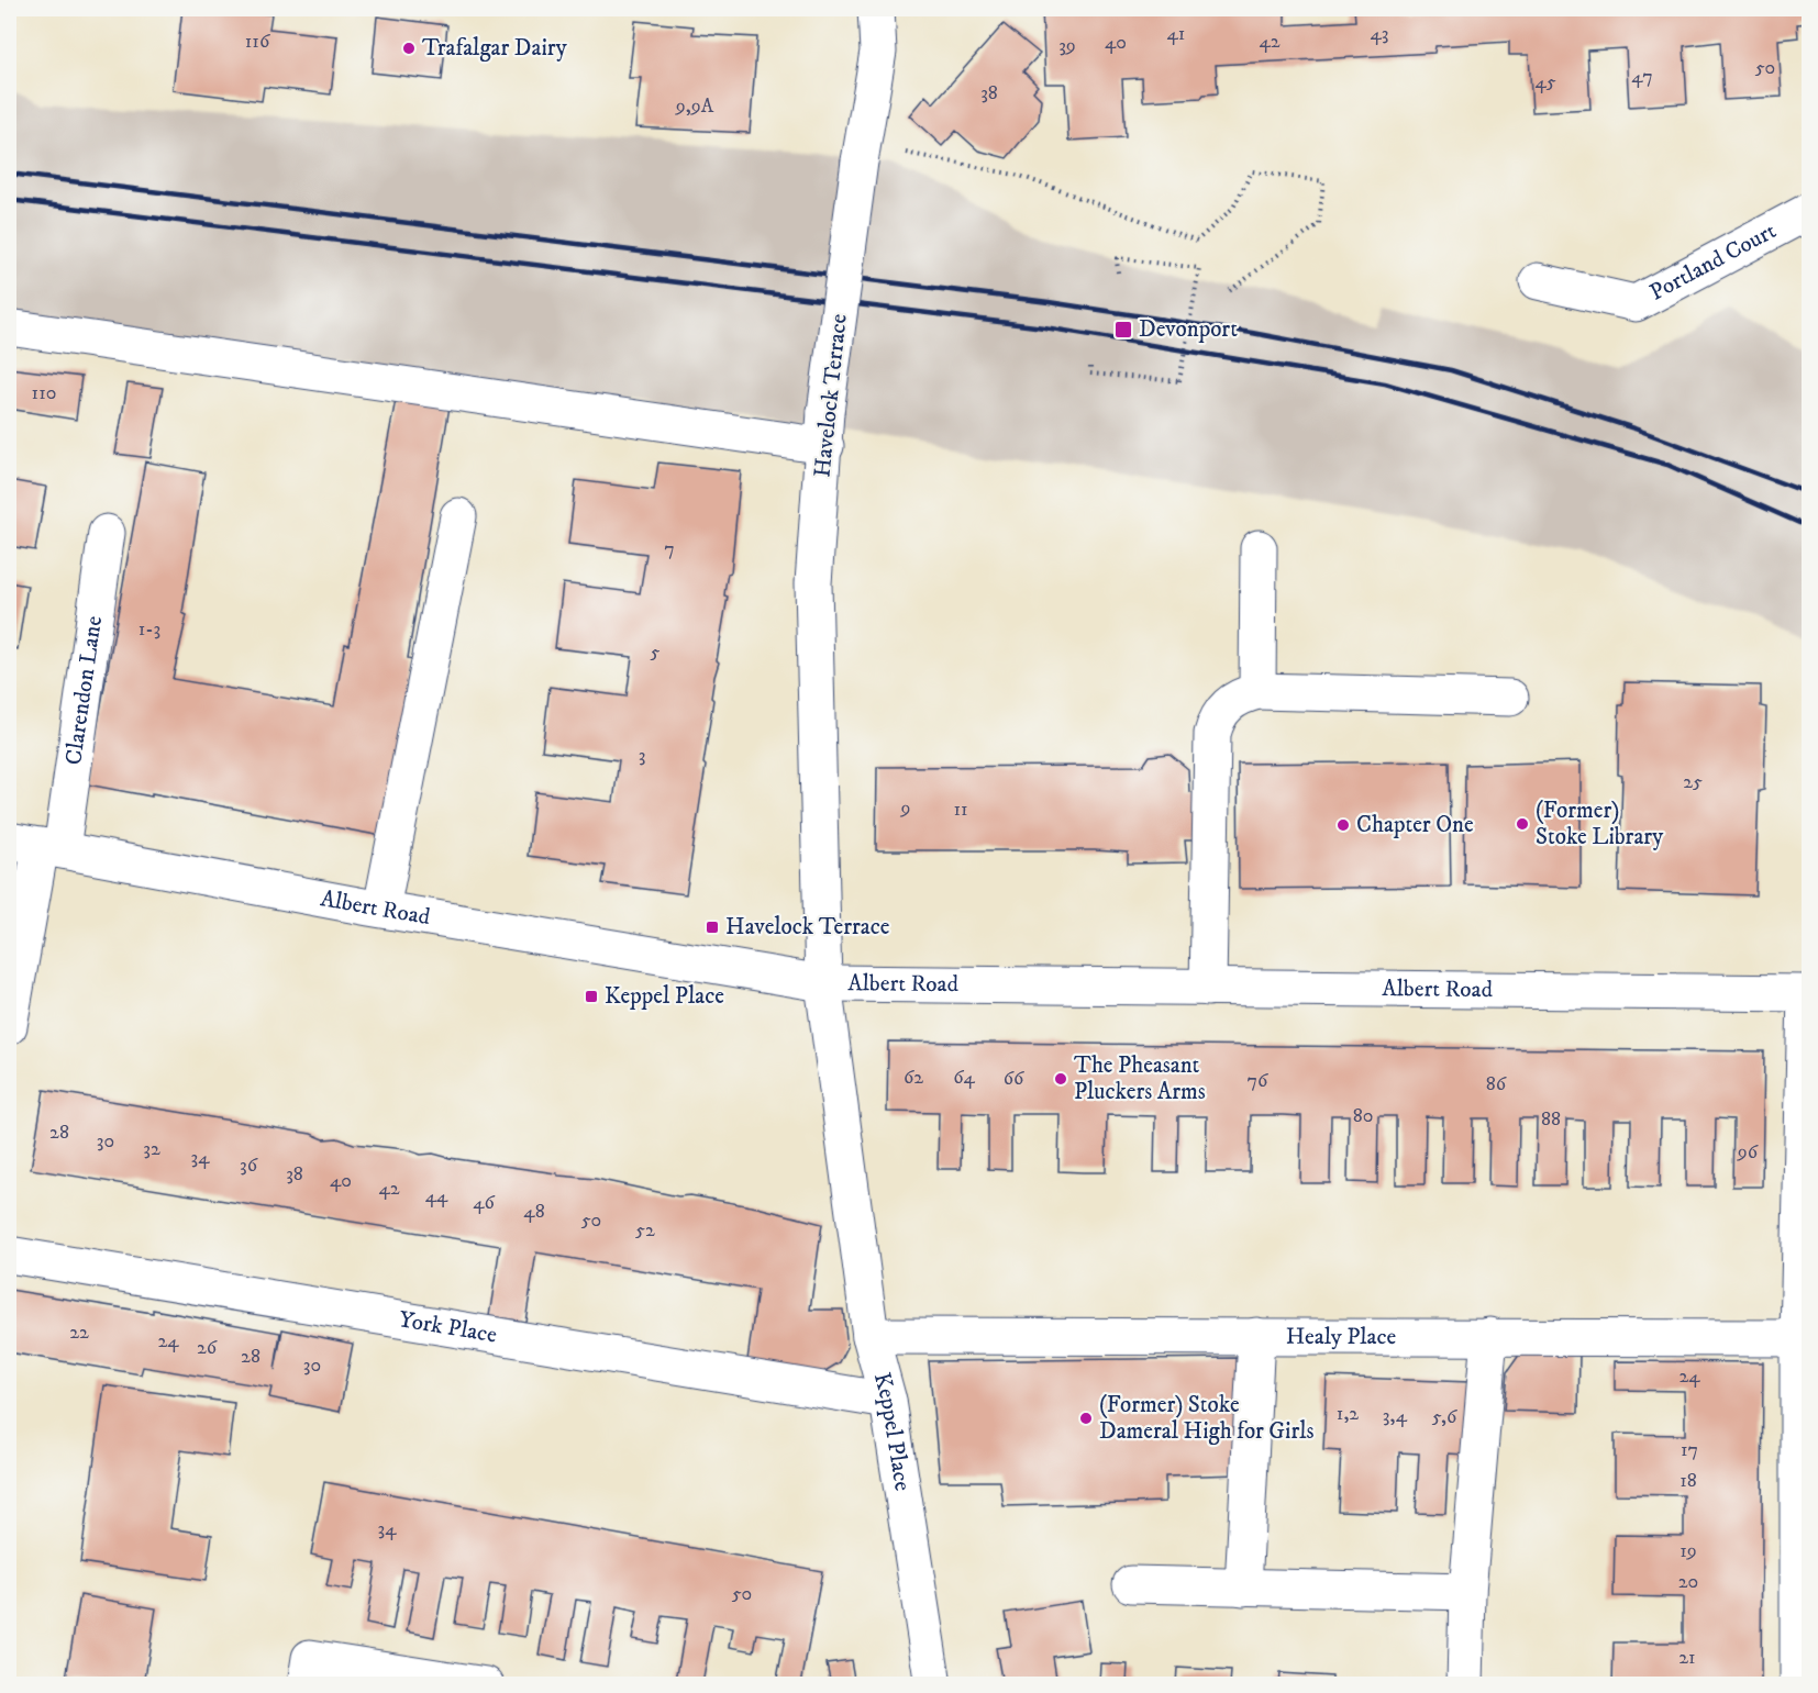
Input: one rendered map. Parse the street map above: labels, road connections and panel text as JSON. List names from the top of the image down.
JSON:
{
  "streets": {
    "street": [
      "Portland Court",
      "Havelock Terrace",
      "Clarendon Lane",
      "Albert Road",
      "York Place",
      "Healy Place",
      "Keppel Place"
    ]
  },
  "crossings": [
    ["Havelock Terrace", "Albert Road"],
    ["Havelock Terrace", "Keppel Place"],
    ["Clarendon Lane", "Albert Road"],
    ["Albert Road", "Keppel Place"],
    ["York Place", "Keppel Place"],
    ["Healy Place", "Keppel Place"]
  ],
  "places": {
    "other": [
      "Trafalgar Dairy",
      "(Former) Stoke Library",
      "Chapter One",
      "The Pheasant Pluckers Arms",
      "(Former) Stoke Dameral High for Girls"
    ],
    "transit": ["Devonport", "Havelock Terrace", "Keppel Place"]
  },
  "house_numbers": [
    "41",
    "43",
    "116",
    "42",
    "40",
    "39",
    "50",
    "47",
    "45",
    "38",
    "9,9A",
    "110",
    "7",
    "1-3",
    "5",
    "3",
    "25",
    "9",
    "11",
    "62",
    "64",
    "66",
    "76",
    "86",
    "80",
    "88",
    "28",
    "30",
    "32",
    "96",
    "34",
    "36",
    "38",
    "40",
    "42",
    "44",
    "46",
    "48",
    "50",
    "52",
    "22",
    "24",
    "26",
    "28",
    "30",
    "24",
    "1,2",
    "3,4",
    "5,6",
    "17",
    "18",
    "34",
    "19",
    "20",
    "50",
    "21"
  ]
}
